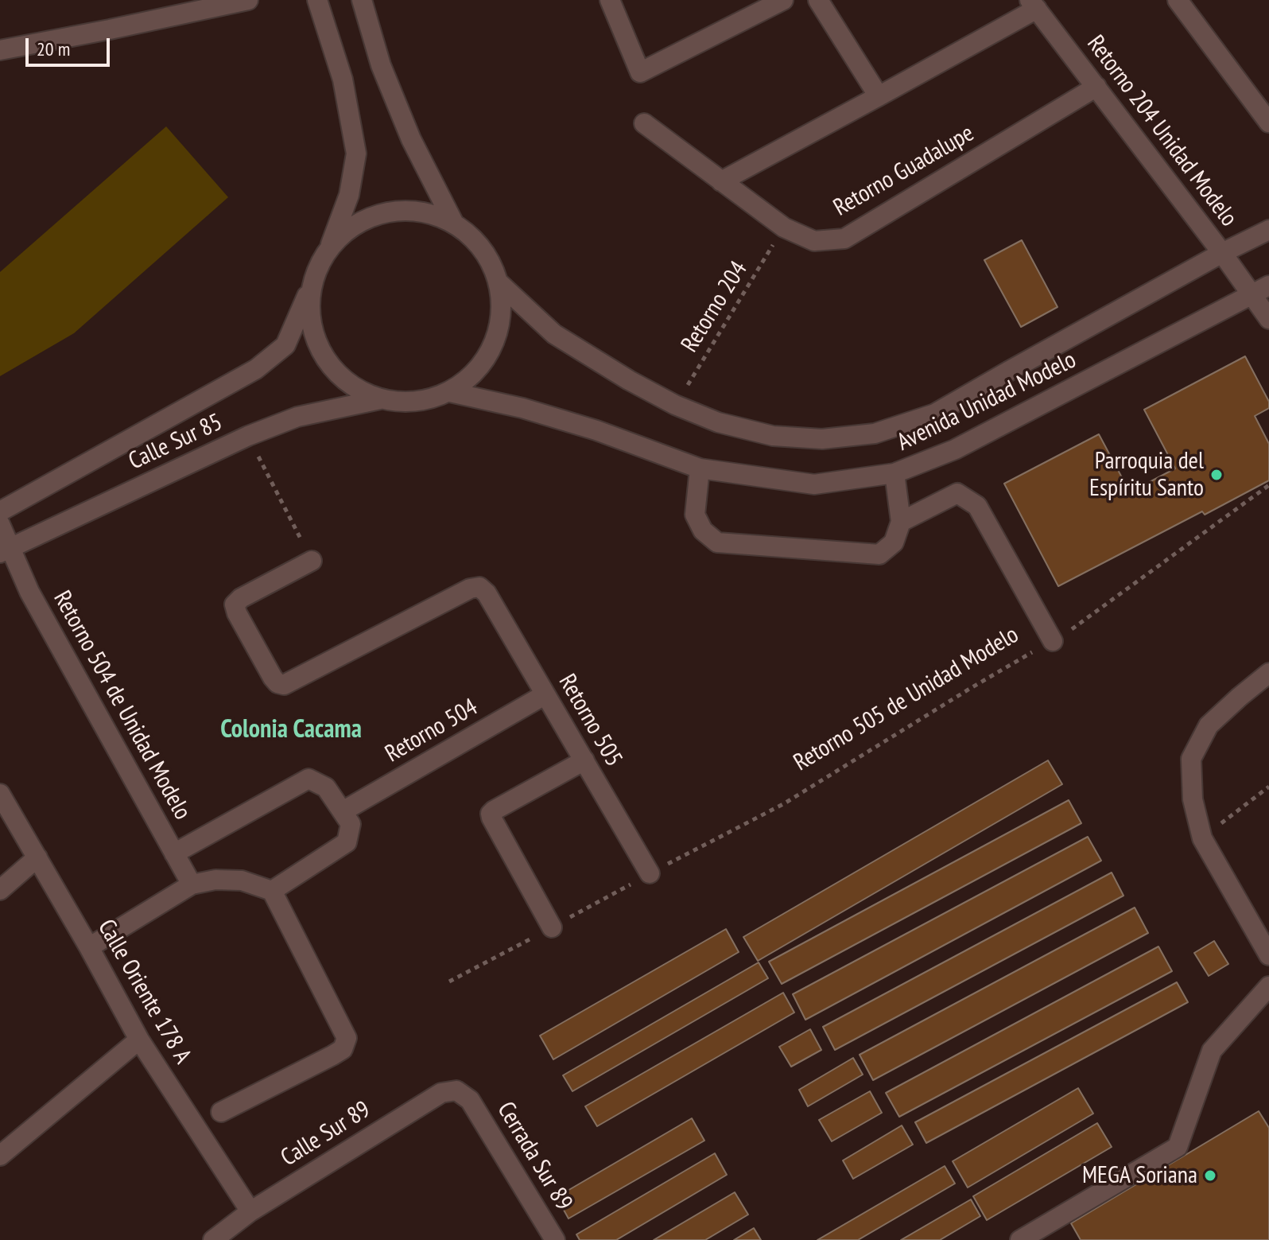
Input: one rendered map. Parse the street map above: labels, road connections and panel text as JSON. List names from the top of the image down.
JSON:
{
  "streets": {
    "street": [
      "Retorno 204 Unidad Modelo",
      "Retorno Guadalupe",
      "Avenida Unidad Modelo",
      "Calle Sur 85",
      "Retorno 504 de Unidad Modelo",
      "Retorno 505",
      "Retorno 504",
      "Calle Oriente 178 A",
      "Calle Sur 89",
      "Cerrada Sur 89"
    ],
    "path": ["Retorno 204", "Retorno 505 de Unidad Modelo"]
  },
  "crossings": [
    ["Retorno 204 Unidad Modelo", "Retorno Guadalupe"],
    ["Retorno 204 Unidad Modelo", "Avenida Unidad Modelo"],
    ["Retorno Guadalupe", "Retorno 204"],
    ["Retorno 204", "Avenida Unidad Modelo"],
    ["Avenida Unidad Modelo", "Calle Sur 85"],
    ["Calle Sur 85", "Retorno 504 de Unidad Modelo"],
    ["Retorno 505 de Unidad Modelo", "Retorno 505"],
    ["Retorno 505", "Retorno 504"],
    ["Calle Oriente 178 A", "Calle Sur 89"],
    ["Calle Sur 89", "Cerrada Sur 89"]
  ],
  "districts": ["Colonia Cacama"],
  "places": ["Parroquia del Espíritu Santo", "MEGA Soriana"],
  "scale_bar": "20 m"
}
